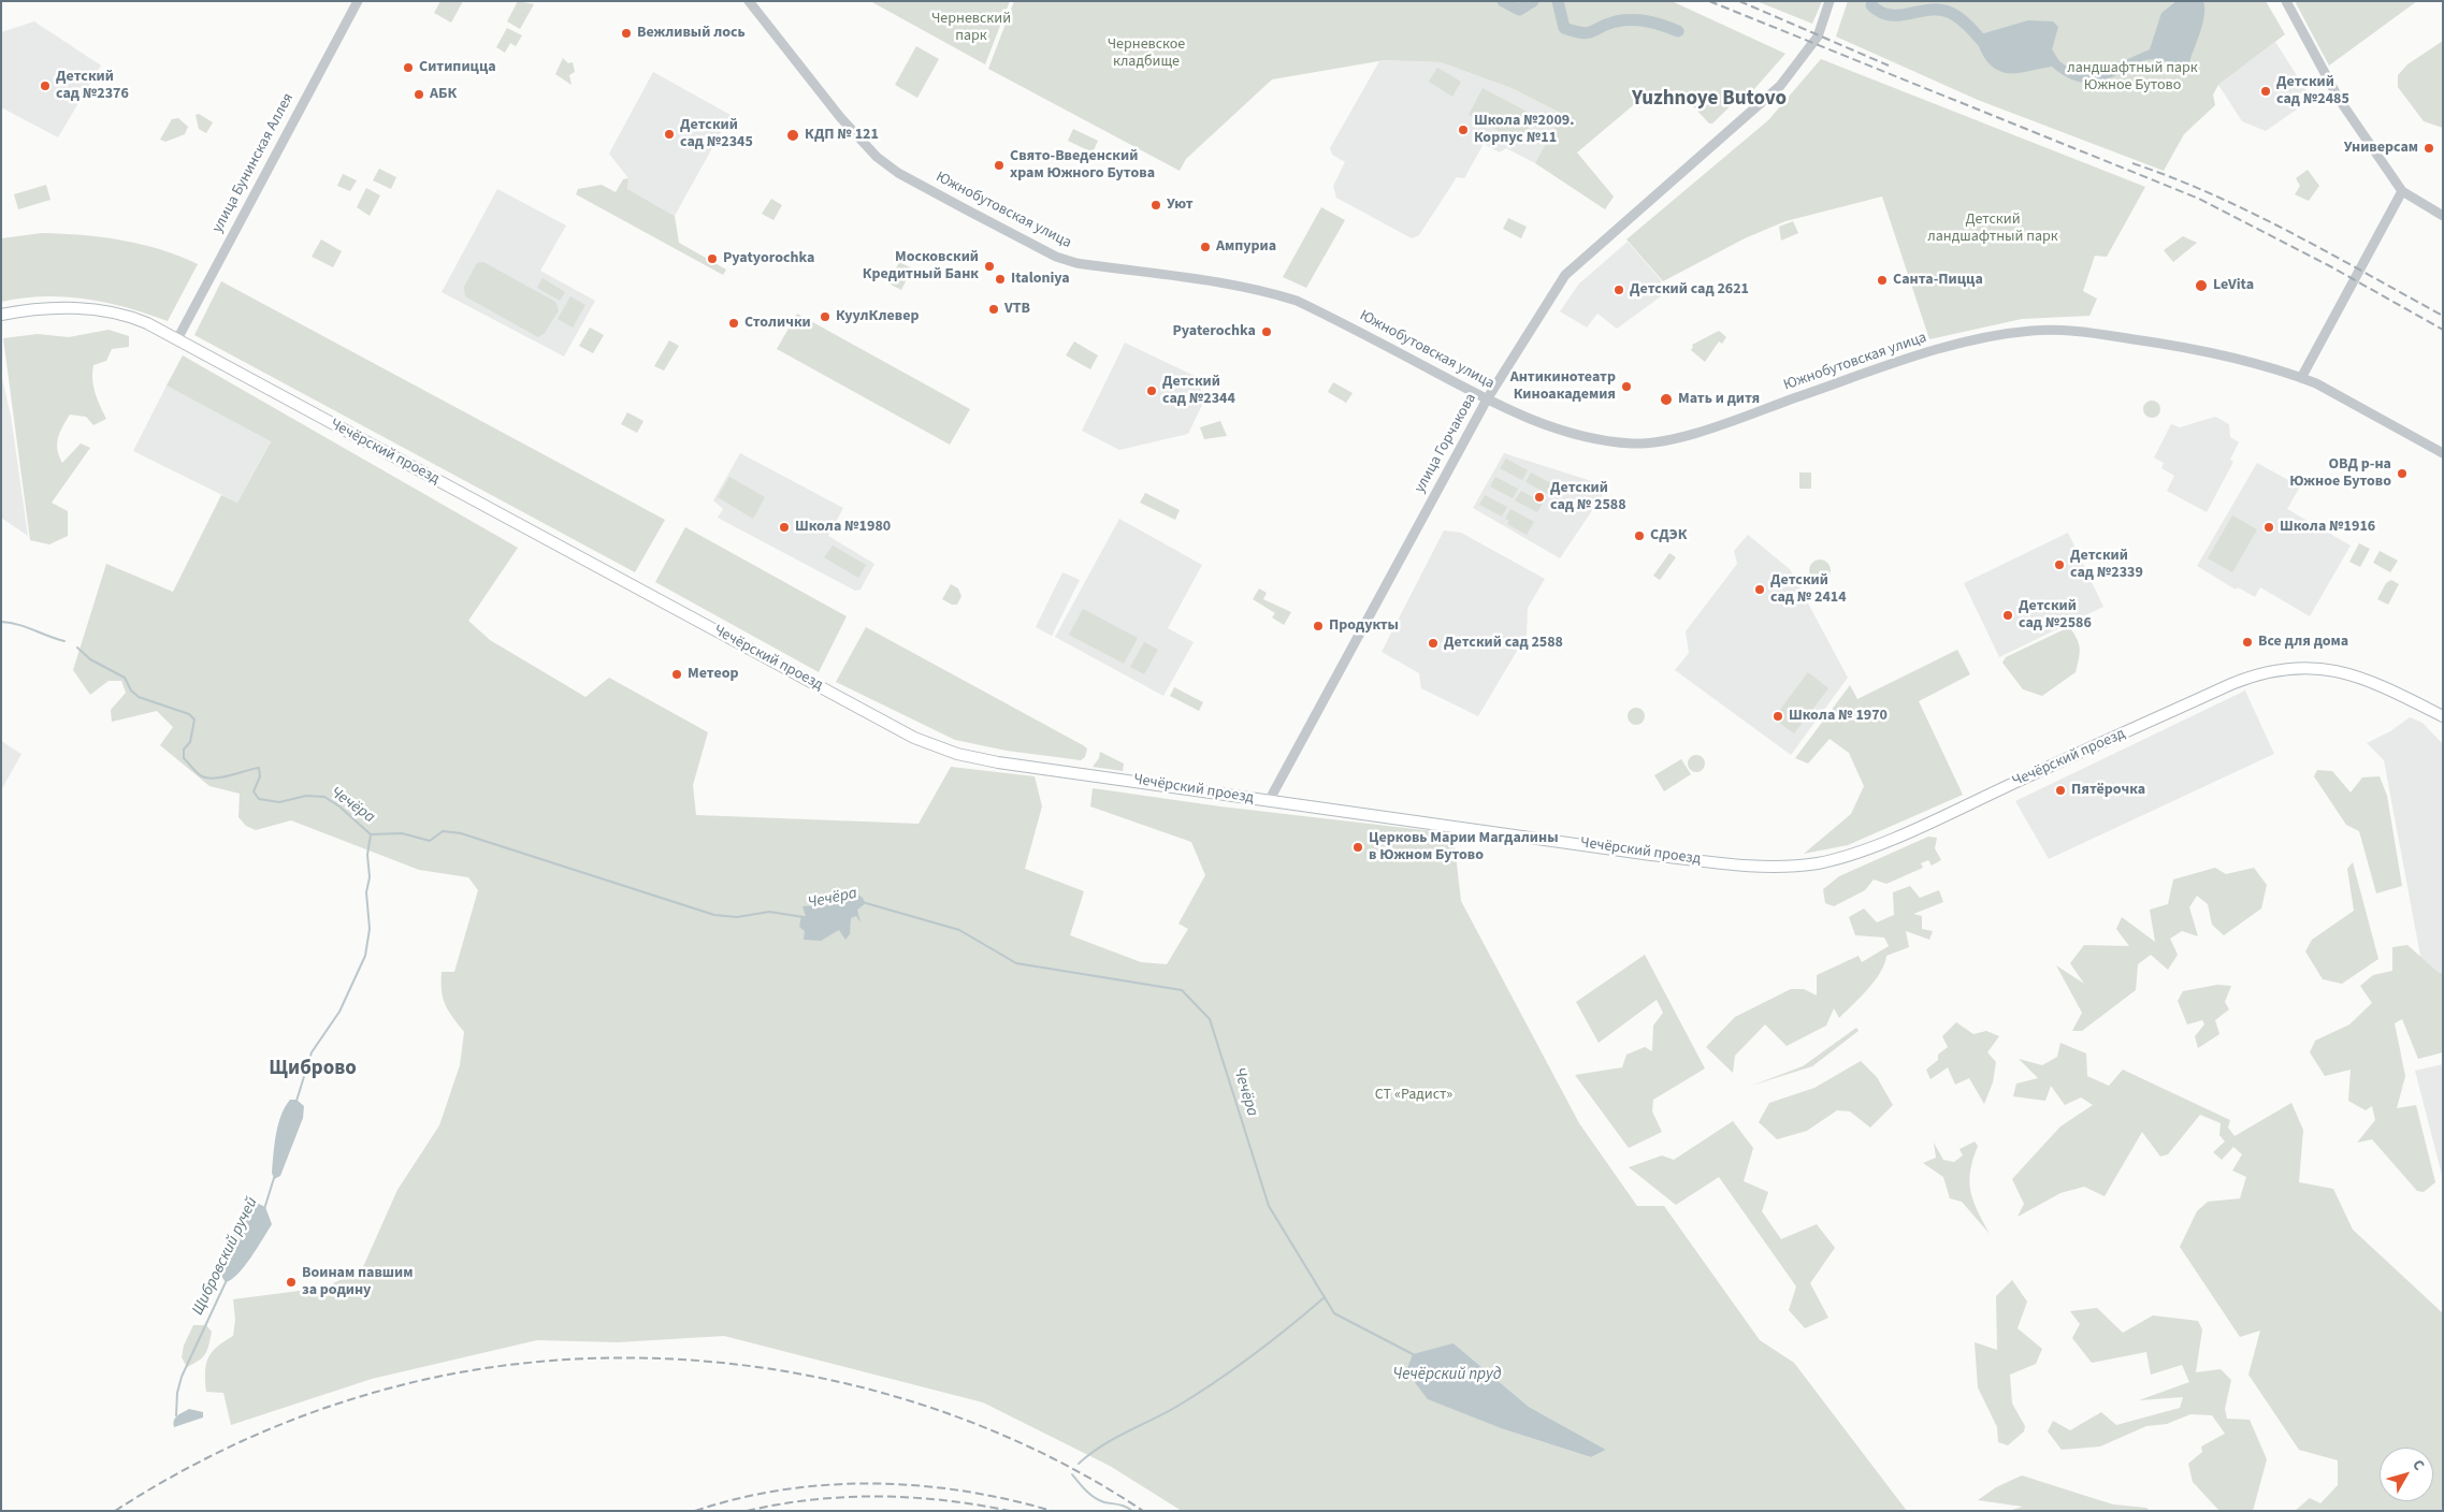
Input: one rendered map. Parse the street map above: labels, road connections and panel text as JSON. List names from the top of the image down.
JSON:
{
  "streets": {
    "main road": ["Чечёрский проезд"],
    "street": ["улица Бунинская Аллея", "Южнобутовская улица", "улица Горчакова"]
  },
  "crossings": [
    ["улица Бунинская Аллея", "Чечёрский проезд"],
    ["Южнобутовская улица", "улица Горчакова"],
    ["улица Горчакова", "Чечёрский проезд"]
  ],
  "districts": ["Yuzhnoye Butovo", "Щиброво"],
  "water": ["Чечёра", "Щибровский ручей", "Чечёрский пруд"],
  "parks": [
    "Черневский парк",
    "Черневское кладбище",
    "ландшафтный парк Южное Бутово",
    "Детский ландшафтный парк",
    "СТ «Радист»"
  ],
  "places": [
    "Вежливый лось",
    "Ситипицца",
    "Детский сад №2376",
    "Детский сад №2485",
    "АБК",
    "Школа №2009. Корпус №11",
    "Детский сад №2345",
    "КДП № 121",
    "Универсам",
    "Свято-Введенский храм Южного Бутова",
    "Уют",
    "Ампуриа",
    "Pyatyorochka",
    "Московский Кредитный Банк",
    "Italoniya",
    "Санта-Пицца",
    "LeVita",
    "Детский сад 2621",
    "VTB",
    "КуулКлевер",
    "Столички",
    "Pyaterochka",
    "Антикинотеатр Киноакадемия",
    "Детский сад №2344",
    "Мать и дитя",
    "ОВД р-на Южное Бутово",
    "Детский сад № 2588",
    "Школа №1980",
    "Школа №1916",
    "СДЭК",
    "Детский сад №2339",
    "Детский сад № 2414",
    "Детский сад №2586",
    "Продукты",
    "Все для дома",
    "Детский сад 2588",
    "Метеор",
    "Школа № 1970",
    "Пятёрочка",
    "Церковь Марии Магдалины в Южном Бутово",
    "Воинам павшим за родину"
  ],
  "north": "top right"
}
